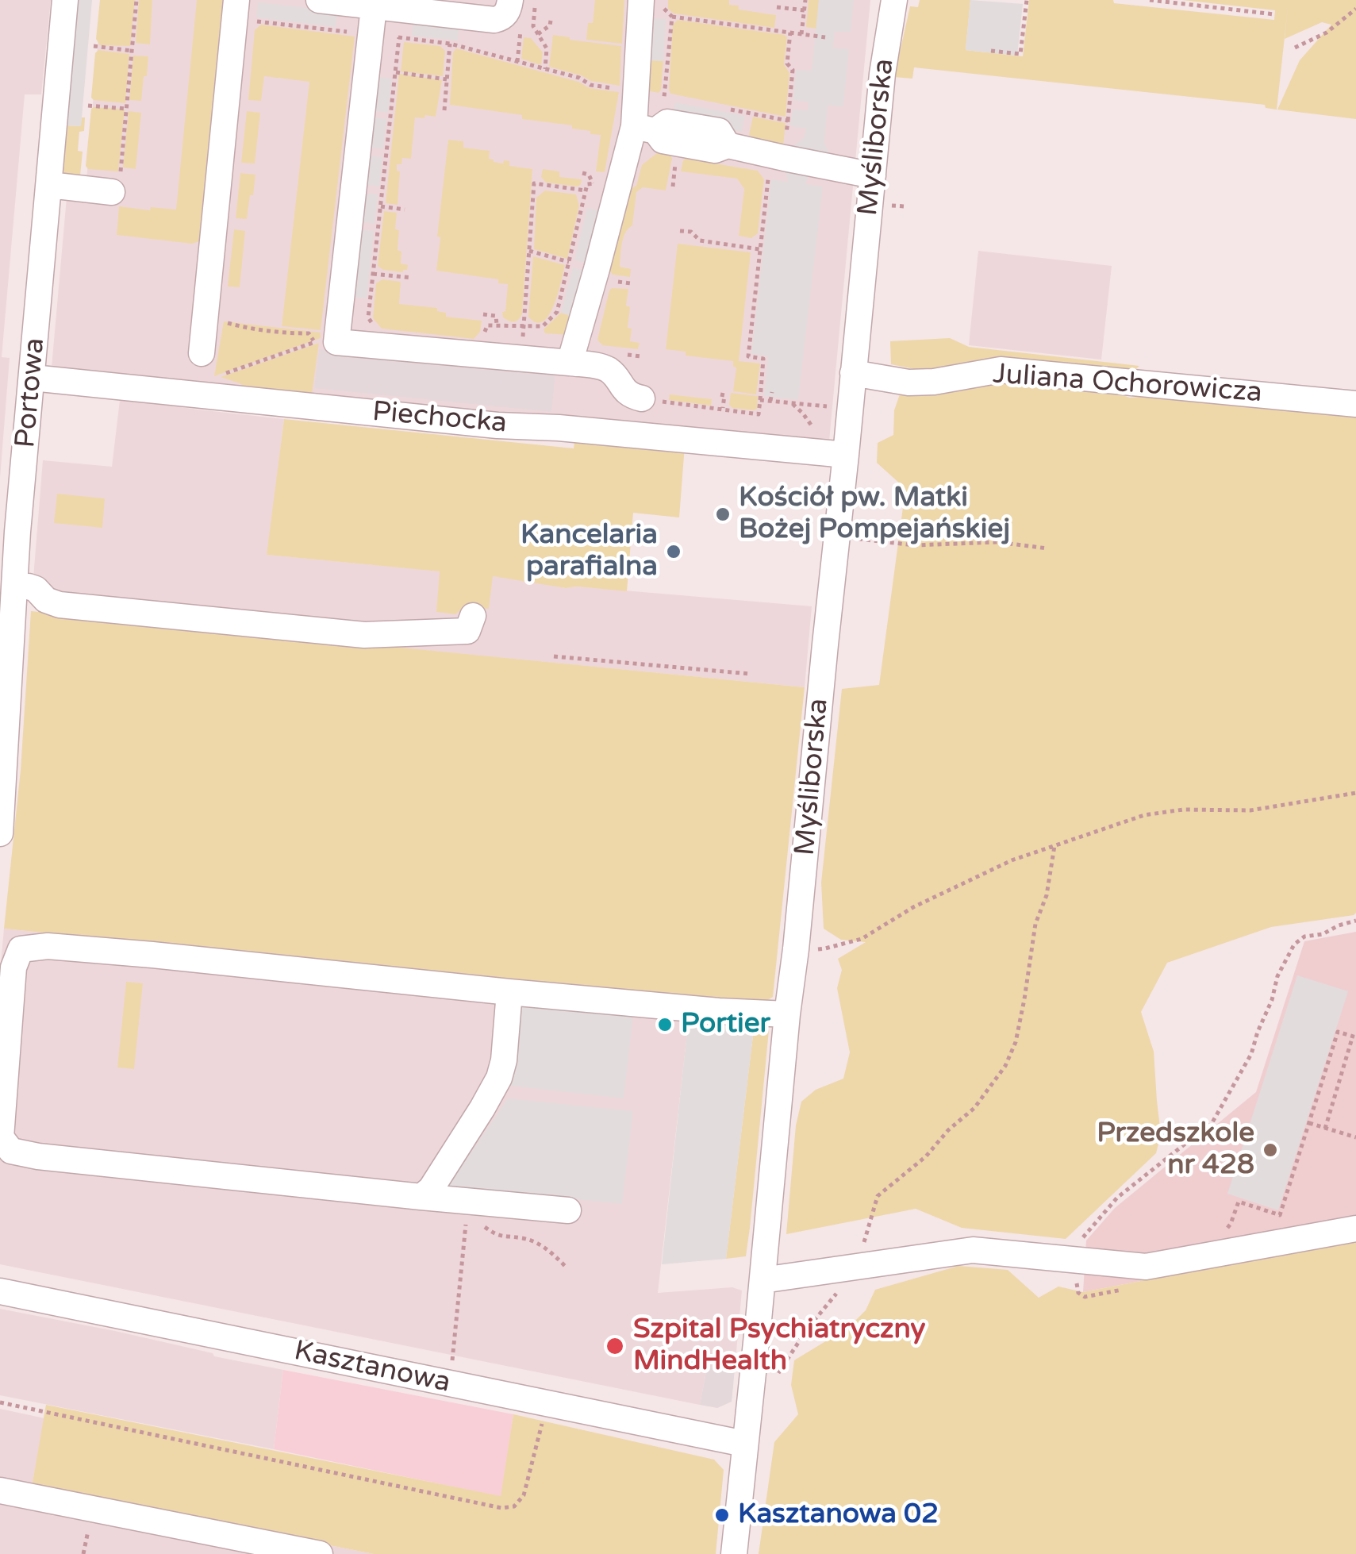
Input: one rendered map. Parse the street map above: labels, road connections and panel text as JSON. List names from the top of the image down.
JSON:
{
  "streets": {
    "street": [
      "Myśliborska",
      "Juliana Ochorowicza",
      "Portowa",
      "Piechocka",
      "Kasztanowa"
    ]
  },
  "crossings": [
    ["Myśliborska", "Juliana Ochorowicza"],
    ["Myśliborska", "Piechocka"],
    ["Myśliborska", "Kasztanowa"],
    ["Portowa", "Piechocka"]
  ],
  "places": [
    "Kościół pw. Matki Bożej Pompejańskiej",
    "Kancelaria parafialna",
    "Portier",
    "Przedszkole nr 428",
    "Szpital Psychiatryczny MindHealth",
    "Kasztanowa 02"
  ]
}
